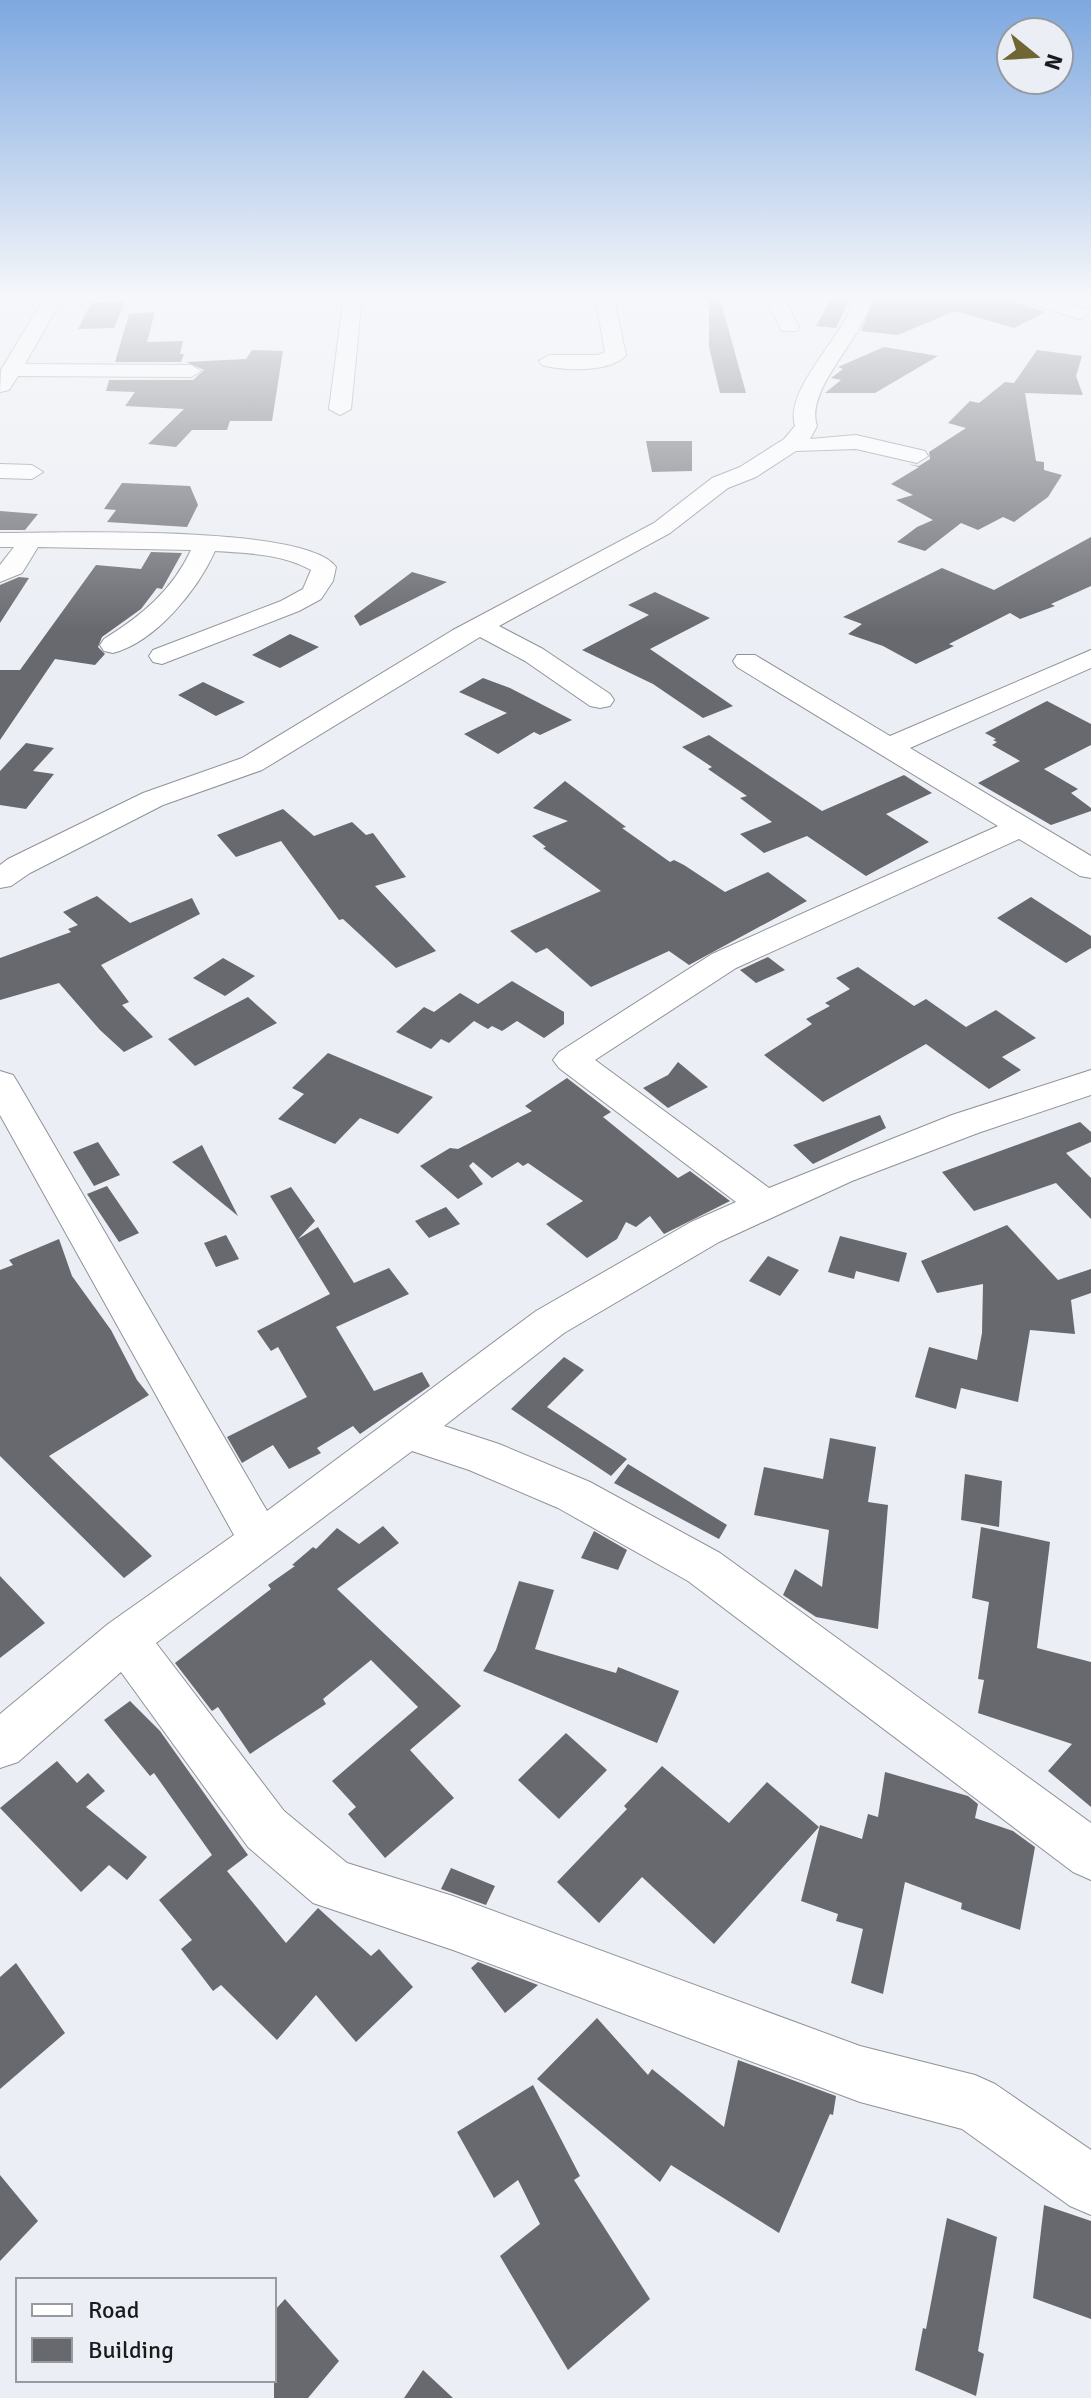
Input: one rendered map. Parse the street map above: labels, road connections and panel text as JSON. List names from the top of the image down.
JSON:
{
  "legend": ["Road", "Building"],
  "north": "right"
}
